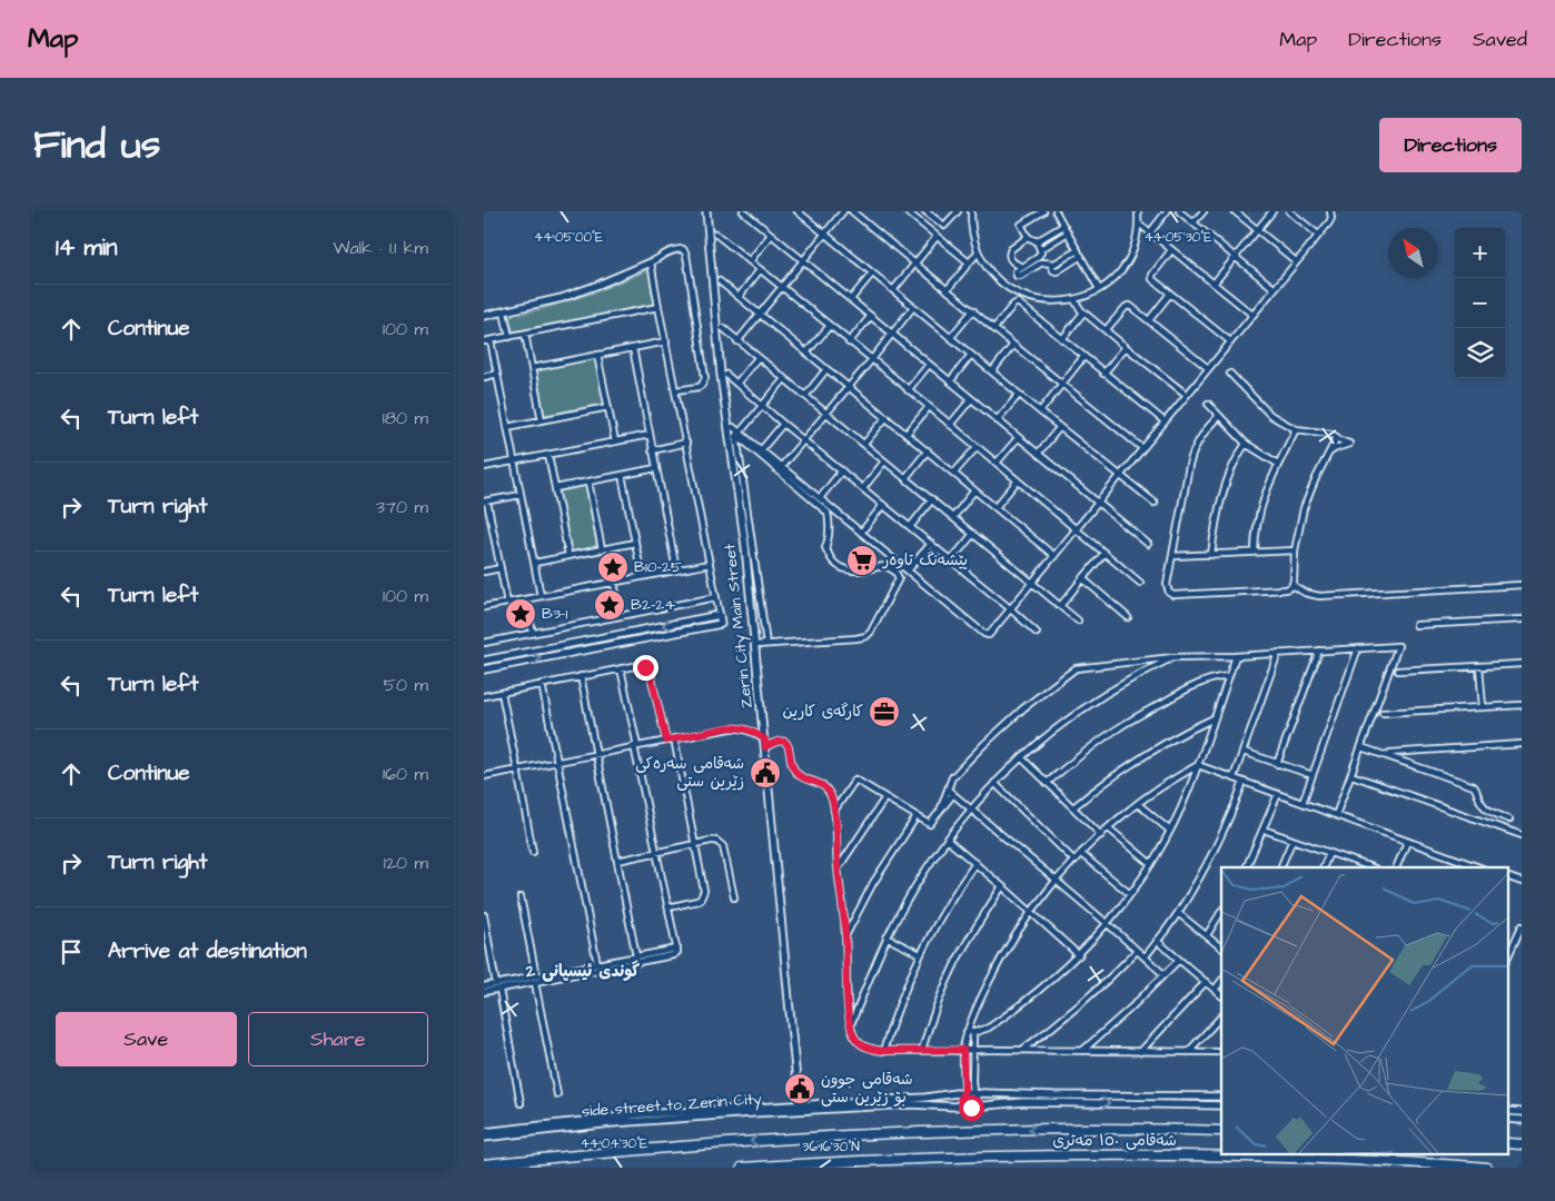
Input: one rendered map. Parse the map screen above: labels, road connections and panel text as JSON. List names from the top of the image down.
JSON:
{
  "streets": {
    "highway": ["شەقامی ١٥٠ مەتری"],
    "street": ["Zerin City Main Street", "side street to Zerin City"]
  },
  "crossings": [
    ["Zerin City Main Street", "side street to Zerin City"]
  ],
  "districts": ["گوندی ئیسپانی 2"],
  "places": {
    "supermarket": ["پێشەنگ تاوەر"],
    "place": ["B10-25", "B2-24", "B3-1"],
    "office": ["کارگەی کارین"],
    "public building": ["شەقامی سەرەکی زێرین ستی", "شەقامی جوون بۆ زێرین ستی"]
  },
  "north": "top left",
  "page": {
    "header": "Map",
    "nav": ["Map", "Directions", "Saved"],
    "title": "Find us",
    "buttons": [
      "Directions",
      ["Save", "Share"]
    ],
    "heading": ["14 min", "Walk · 1.1 km"],
    "map_buttons": ["+", "−"],
    "list": [
      ["Continue", "100 m"],
      ["Turn left", "180 m"],
      ["Turn right", "370 m"],
      ["Turn left", "100 m"],
      ["Turn left", "50 m"],
      ["Continue", "160 m"],
      ["Turn right", "120 m"],
      "Arrive at destination"
    ]
  },
  "coordinates": [
    "44°05'00\"E",
    "44°05'30\"E",
    "44°04'30\"E",
    "36°16'30\"N"
  ]
}
